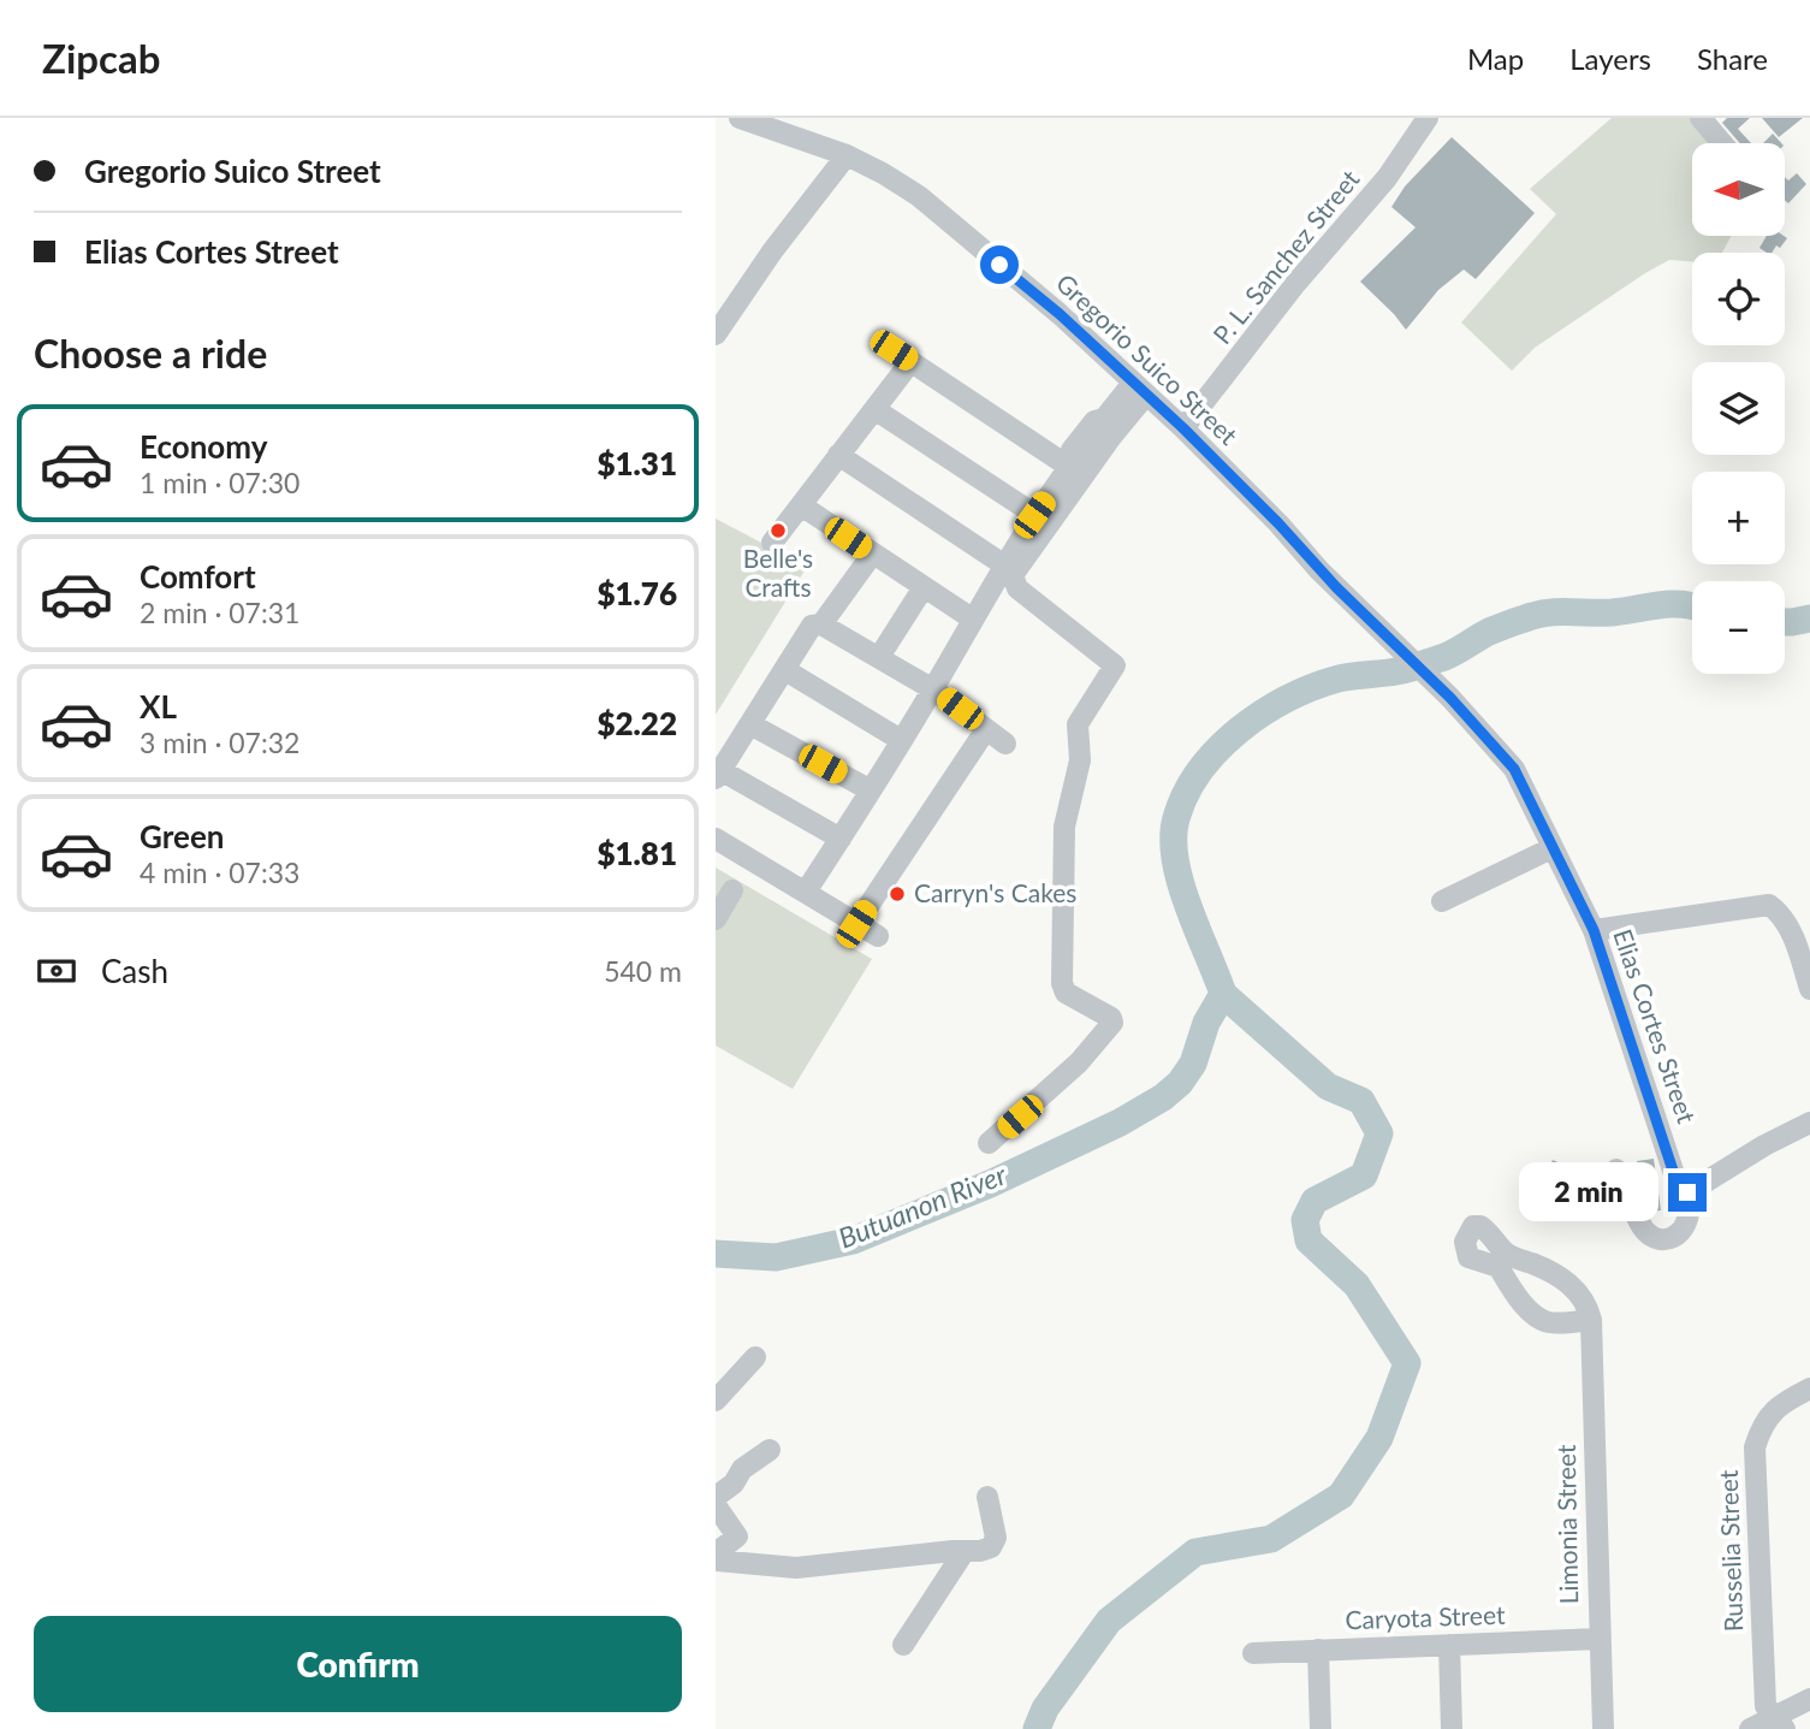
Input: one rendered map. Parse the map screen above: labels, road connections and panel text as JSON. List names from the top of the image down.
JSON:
{
  "streets": {
    "street": [
      "P. L. Sanchez Street",
      "Gregorio Suico Street",
      "Elias Cortes Street",
      "Limonia Street",
      "Russelia Street",
      "Caryota Street"
    ]
  },
  "crossings": [
    ["P. L. Sanchez Street", "Gregorio Suico Street"],
    ["Gregorio Suico Street", "Elias Cortes Street"],
    ["Limonia Street", "Caryota Street"]
  ],
  "water": ["Butuanon River"],
  "places": ["Belle's Crafts", "Carryn's Cakes"],
  "north": "left",
  "page": {
    "header": "Zipcab",
    "nav": ["Map", "Layers", "Share"],
    "banner": ["Gregorio Suico Street", "Elias Cortes Street"],
    "map_buttons": ["+", "−"],
    "heading": "Choose a ride",
    "list": [
      {
        "name": "Economy",
        "note": "1 min · 07:30",
        "value": "$1.31"
      },
      {
        "name": "Comfort",
        "note": "2 min · 07:31",
        "value": "$1.76"
      },
      {
        "name": "XL",
        "note": "3 min · 07:32",
        "value": "$2.22"
      },
      {
        "name": "Green",
        "note": "4 min · 07:33",
        "value": "$1.81"
      }
    ],
    "pay": ["Cash", "540 m"],
    "bubble": "2 min",
    "buttons": "Confirm"
  }
}
